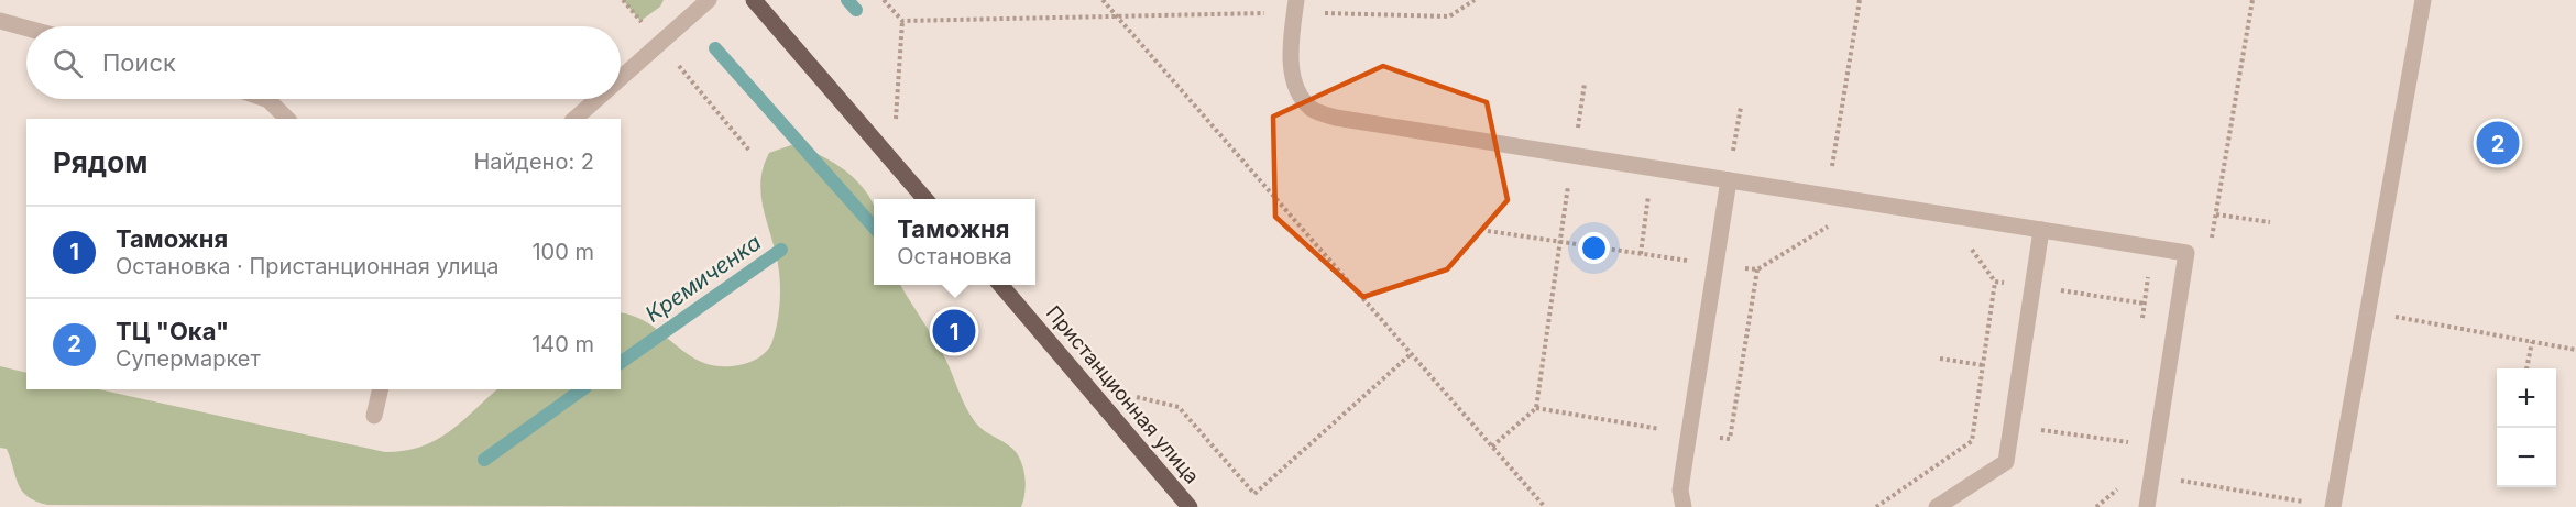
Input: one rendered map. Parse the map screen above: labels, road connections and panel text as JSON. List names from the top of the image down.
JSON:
{
  "streets": {
    "main road": ["Пристанционная улица"]
  },
  "water": ["Кремиченка"],
  "page": {
    "search": "Поиск",
    "pins": ["2", "1"],
    "heading": ["Рядом", "Найдено: 2"],
    "popup": ["Таможня", "Остановка"],
    "list": [
      {
        "mark": "1",
        "name": "Таможня",
        "note": "Остановка · Пристанционная улица",
        "value": "100 m"
      },
      {
        "mark": "2",
        "name": "ТЦ \"Ока\"",
        "note": "Супермаркет",
        "value": "140 m"
      }
    ],
    "map_buttons": ["+", "−"]
  }
}
